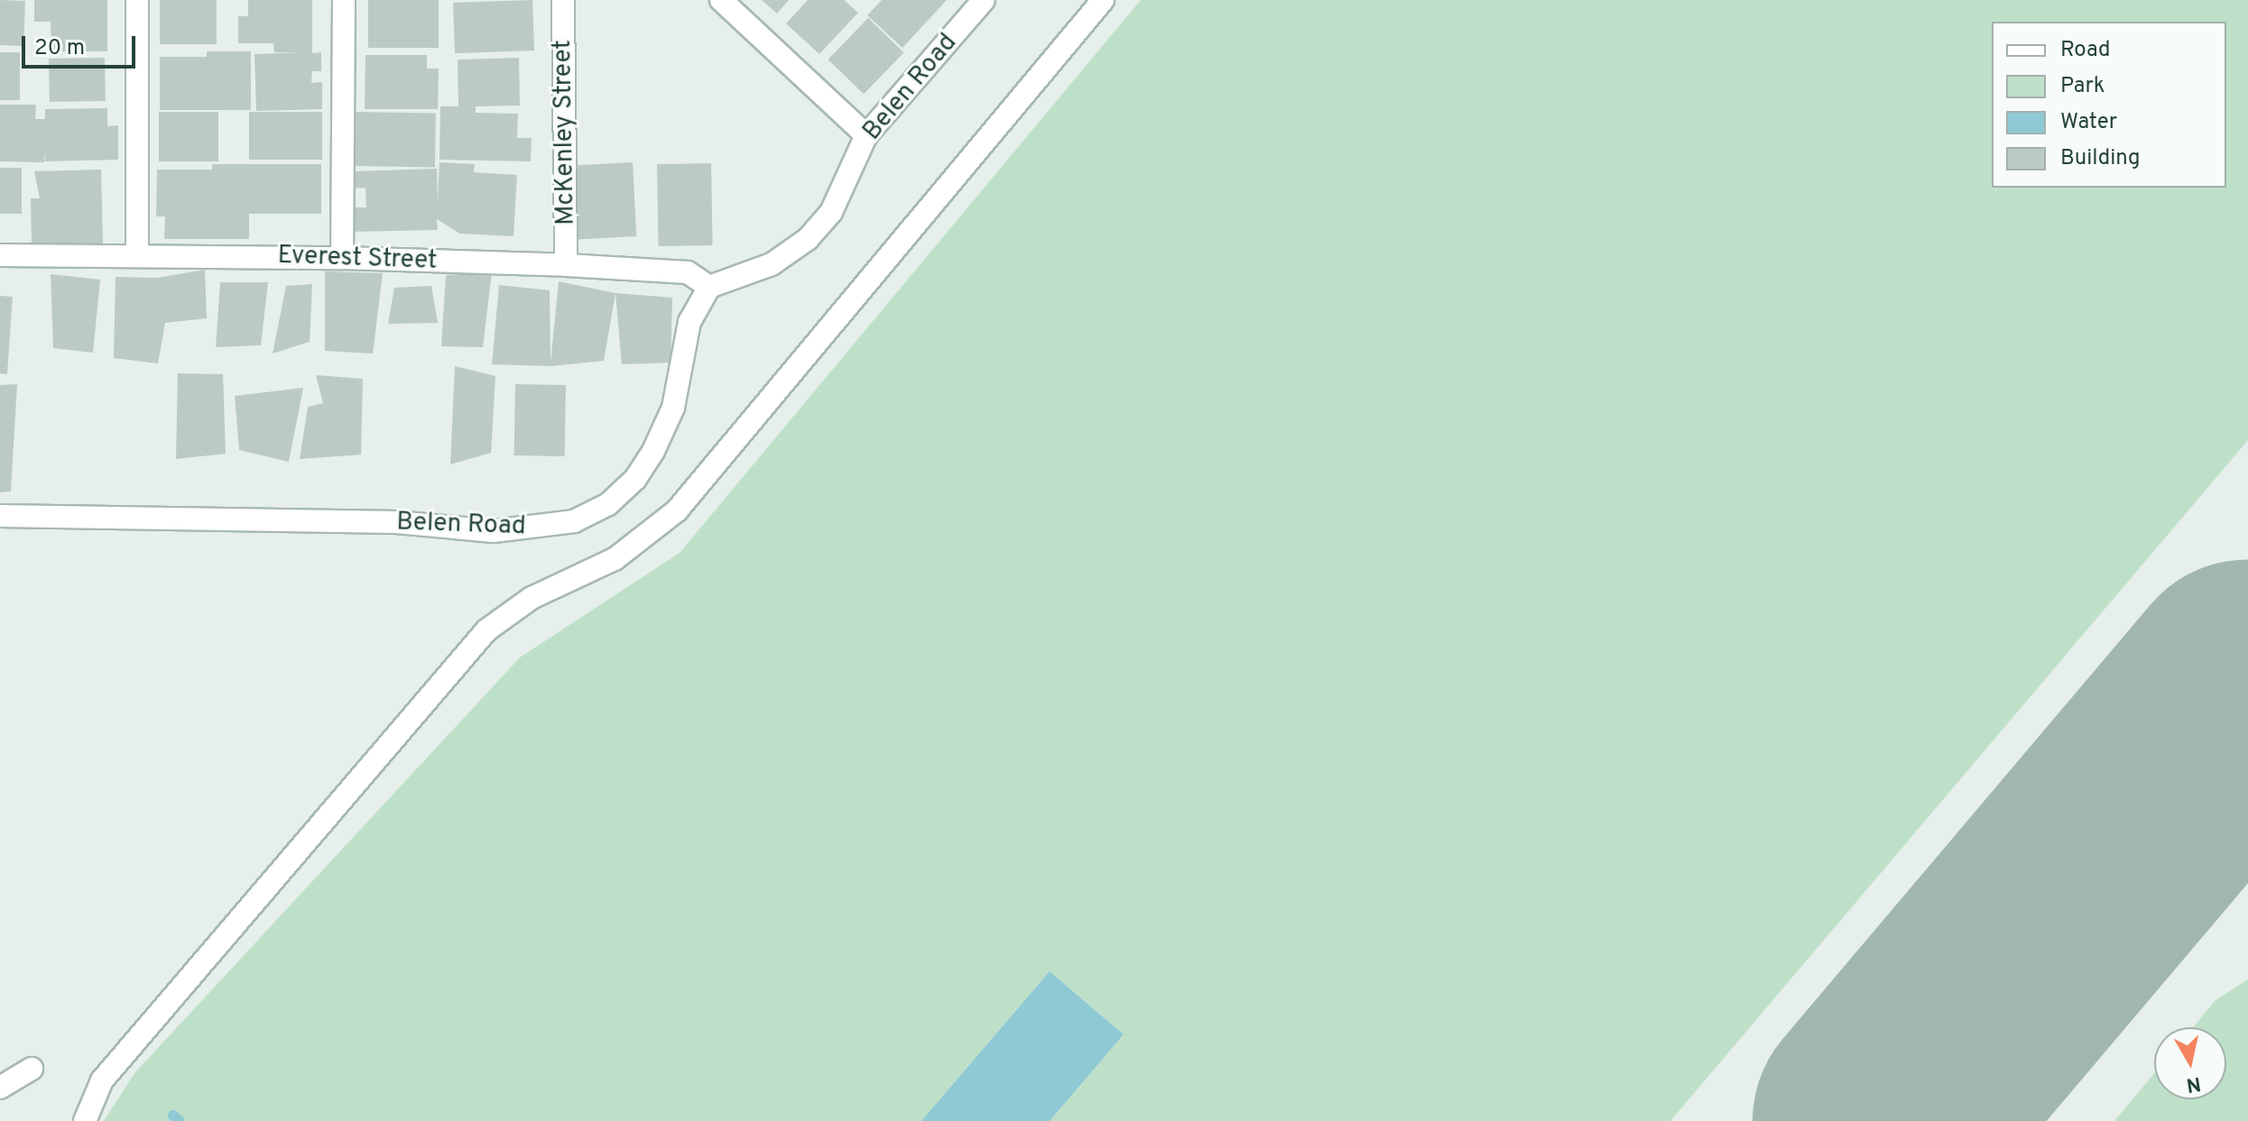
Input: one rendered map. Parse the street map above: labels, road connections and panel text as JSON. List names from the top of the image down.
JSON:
{
  "streets": {
    "street": ["Belen Road", "McKenley Street", "Everest Street"]
  },
  "crossings": [
    ["Belen Road", "Everest Street"],
    ["McKenley Street", "Everest Street"]
  ],
  "legend": [
    "Road",
    "Park",
    "Water",
    "Building"
  ],
  "scale_bar": "20 m",
  "north": "bottom"
}
